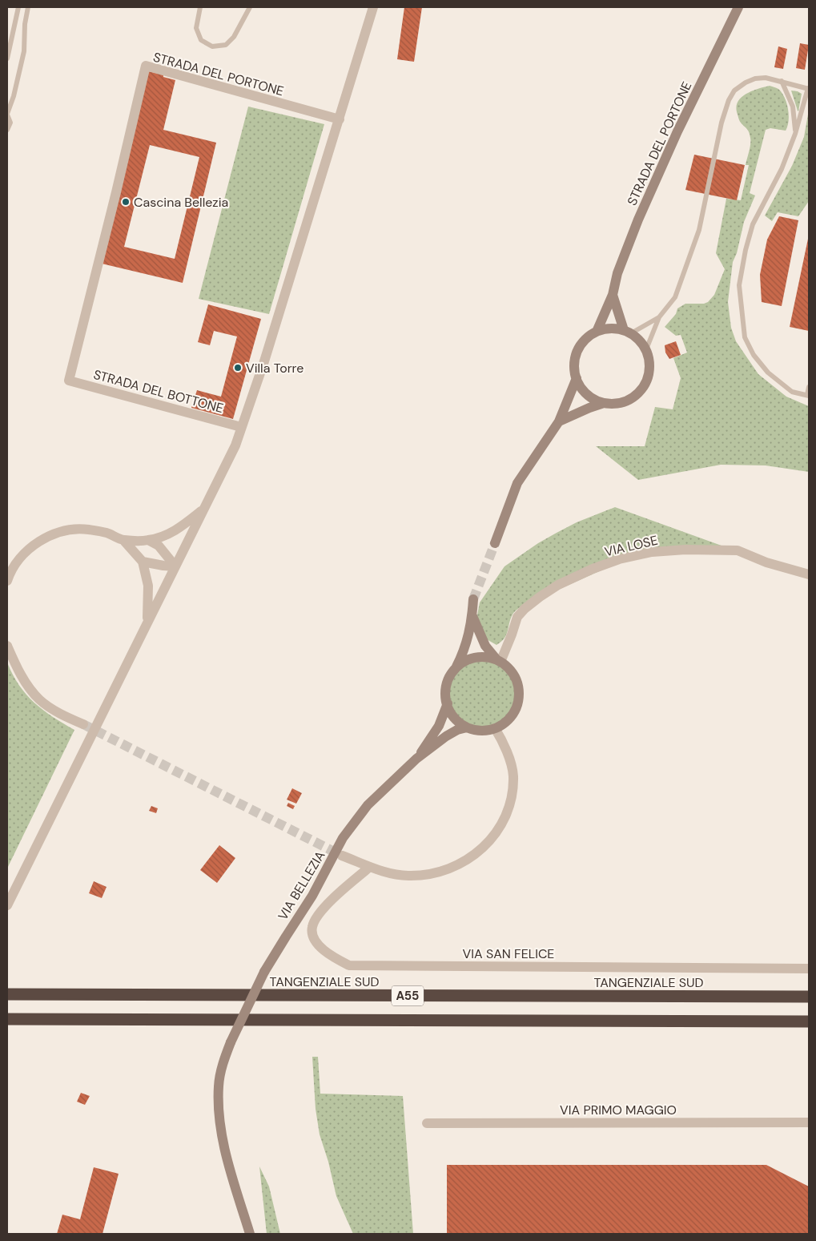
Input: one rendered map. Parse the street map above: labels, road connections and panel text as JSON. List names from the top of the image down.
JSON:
{
  "streets": {
    "highway": ["TANGENZIALE SUD", "A55"],
    "street": [
      "STRADA DEL PORTONE",
      "STRADA DEL BOTTONE",
      "VIA LOSE",
      "VIA BELLEZIA",
      "VIA SAN FELICE",
      "VIA PRIMO MAGGIO"
    ]
  },
  "crossings": [
    ["STRADA DEL PORTONE", "STRADA DEL BOTTONE"],
    ["VIA LOSE", "VIA BELLEZIA"]
  ],
  "places": ["Cascina Bellezia", "Villa Torre"]
}
